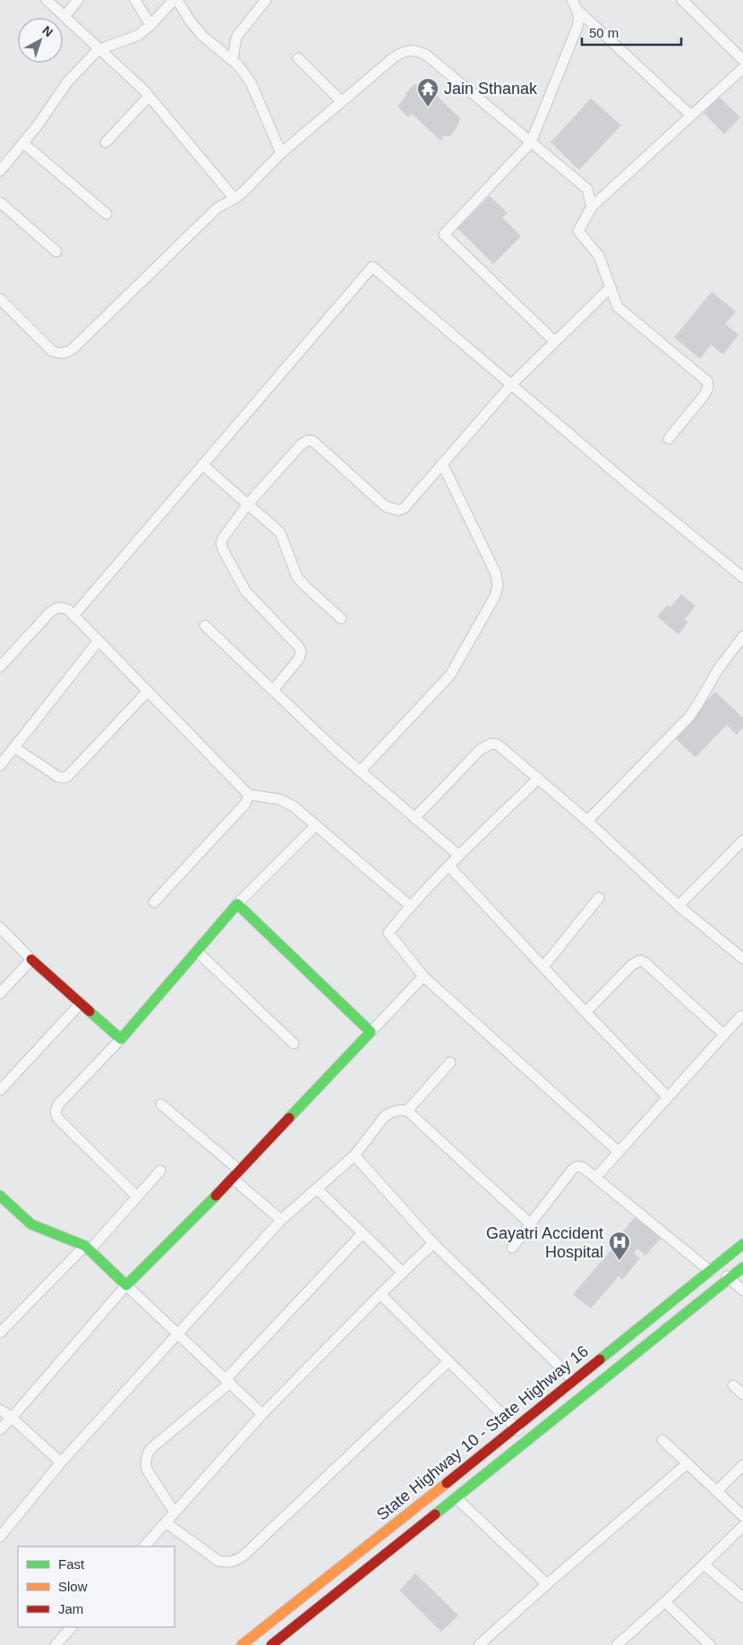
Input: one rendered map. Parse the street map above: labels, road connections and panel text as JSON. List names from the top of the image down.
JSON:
{
  "streets": {
    "main road": ["State Highway 10 - State Highway 16"]
  },
  "places": {
    "temple": ["Jain Sthanak"],
    "hospital": ["Gayatri Accident Hospital"]
  },
  "legend": ["Fast", "Slow", "Jam"],
  "scale_bar": "50 m",
  "north": "top right"
}
